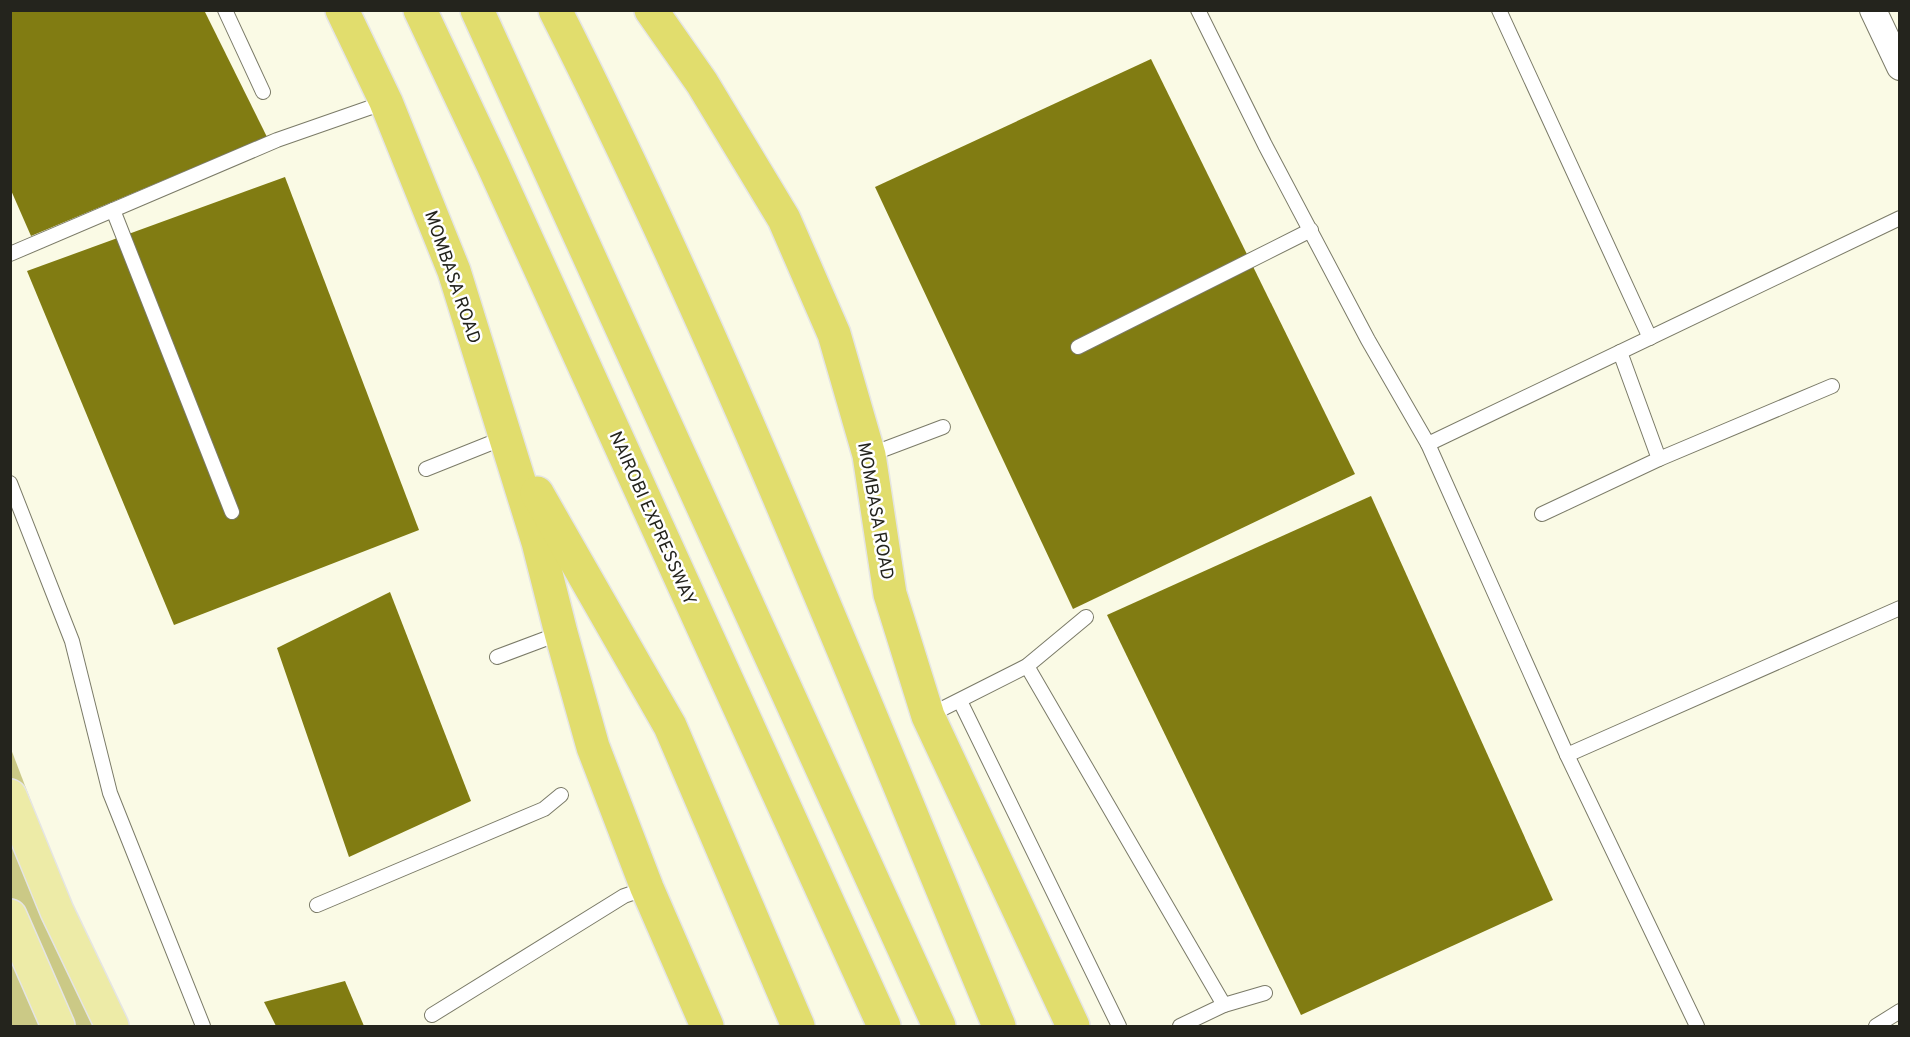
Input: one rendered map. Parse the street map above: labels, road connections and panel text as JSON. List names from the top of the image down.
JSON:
{
  "streets": {
    "highway": ["MOMBASA ROAD", "NAIROBI EXPRESSWAY"]
  }
}
